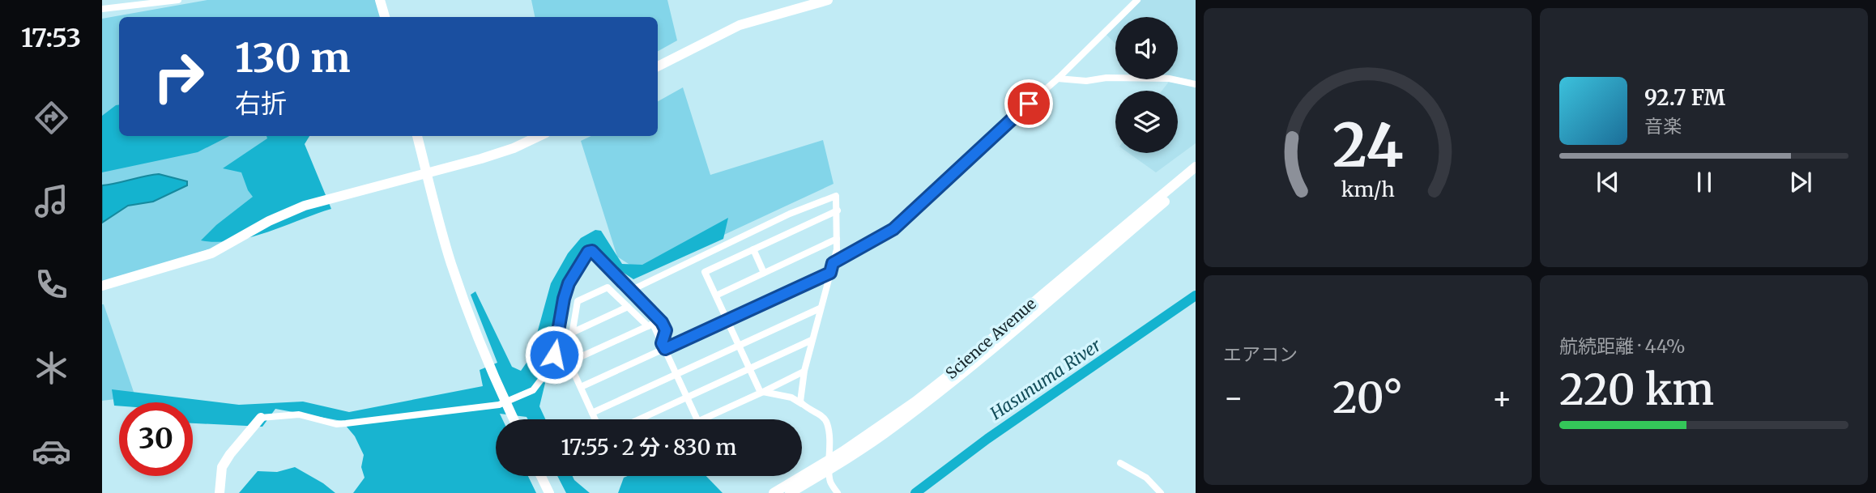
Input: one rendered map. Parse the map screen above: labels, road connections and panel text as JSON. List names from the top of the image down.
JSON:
{
  "streets": {
    "street": ["Science Avenue"]
  },
  "water": ["Hasunuma River"],
  "page": {
    "tabs": "17:53",
    "turn": ["130 m", "右折"],
    "song": ["92.7 FM", "音楽"],
    "tile": [
      "エアコン",
      ["航続距離 · 44%", "220 km"]
    ],
    "heat": ["−", "20°", "+"],
    "limit": "30",
    "trip": "17:55 · 2 分 · 830 m",
    "gauge": ["24", "km/h"]
  }
}
